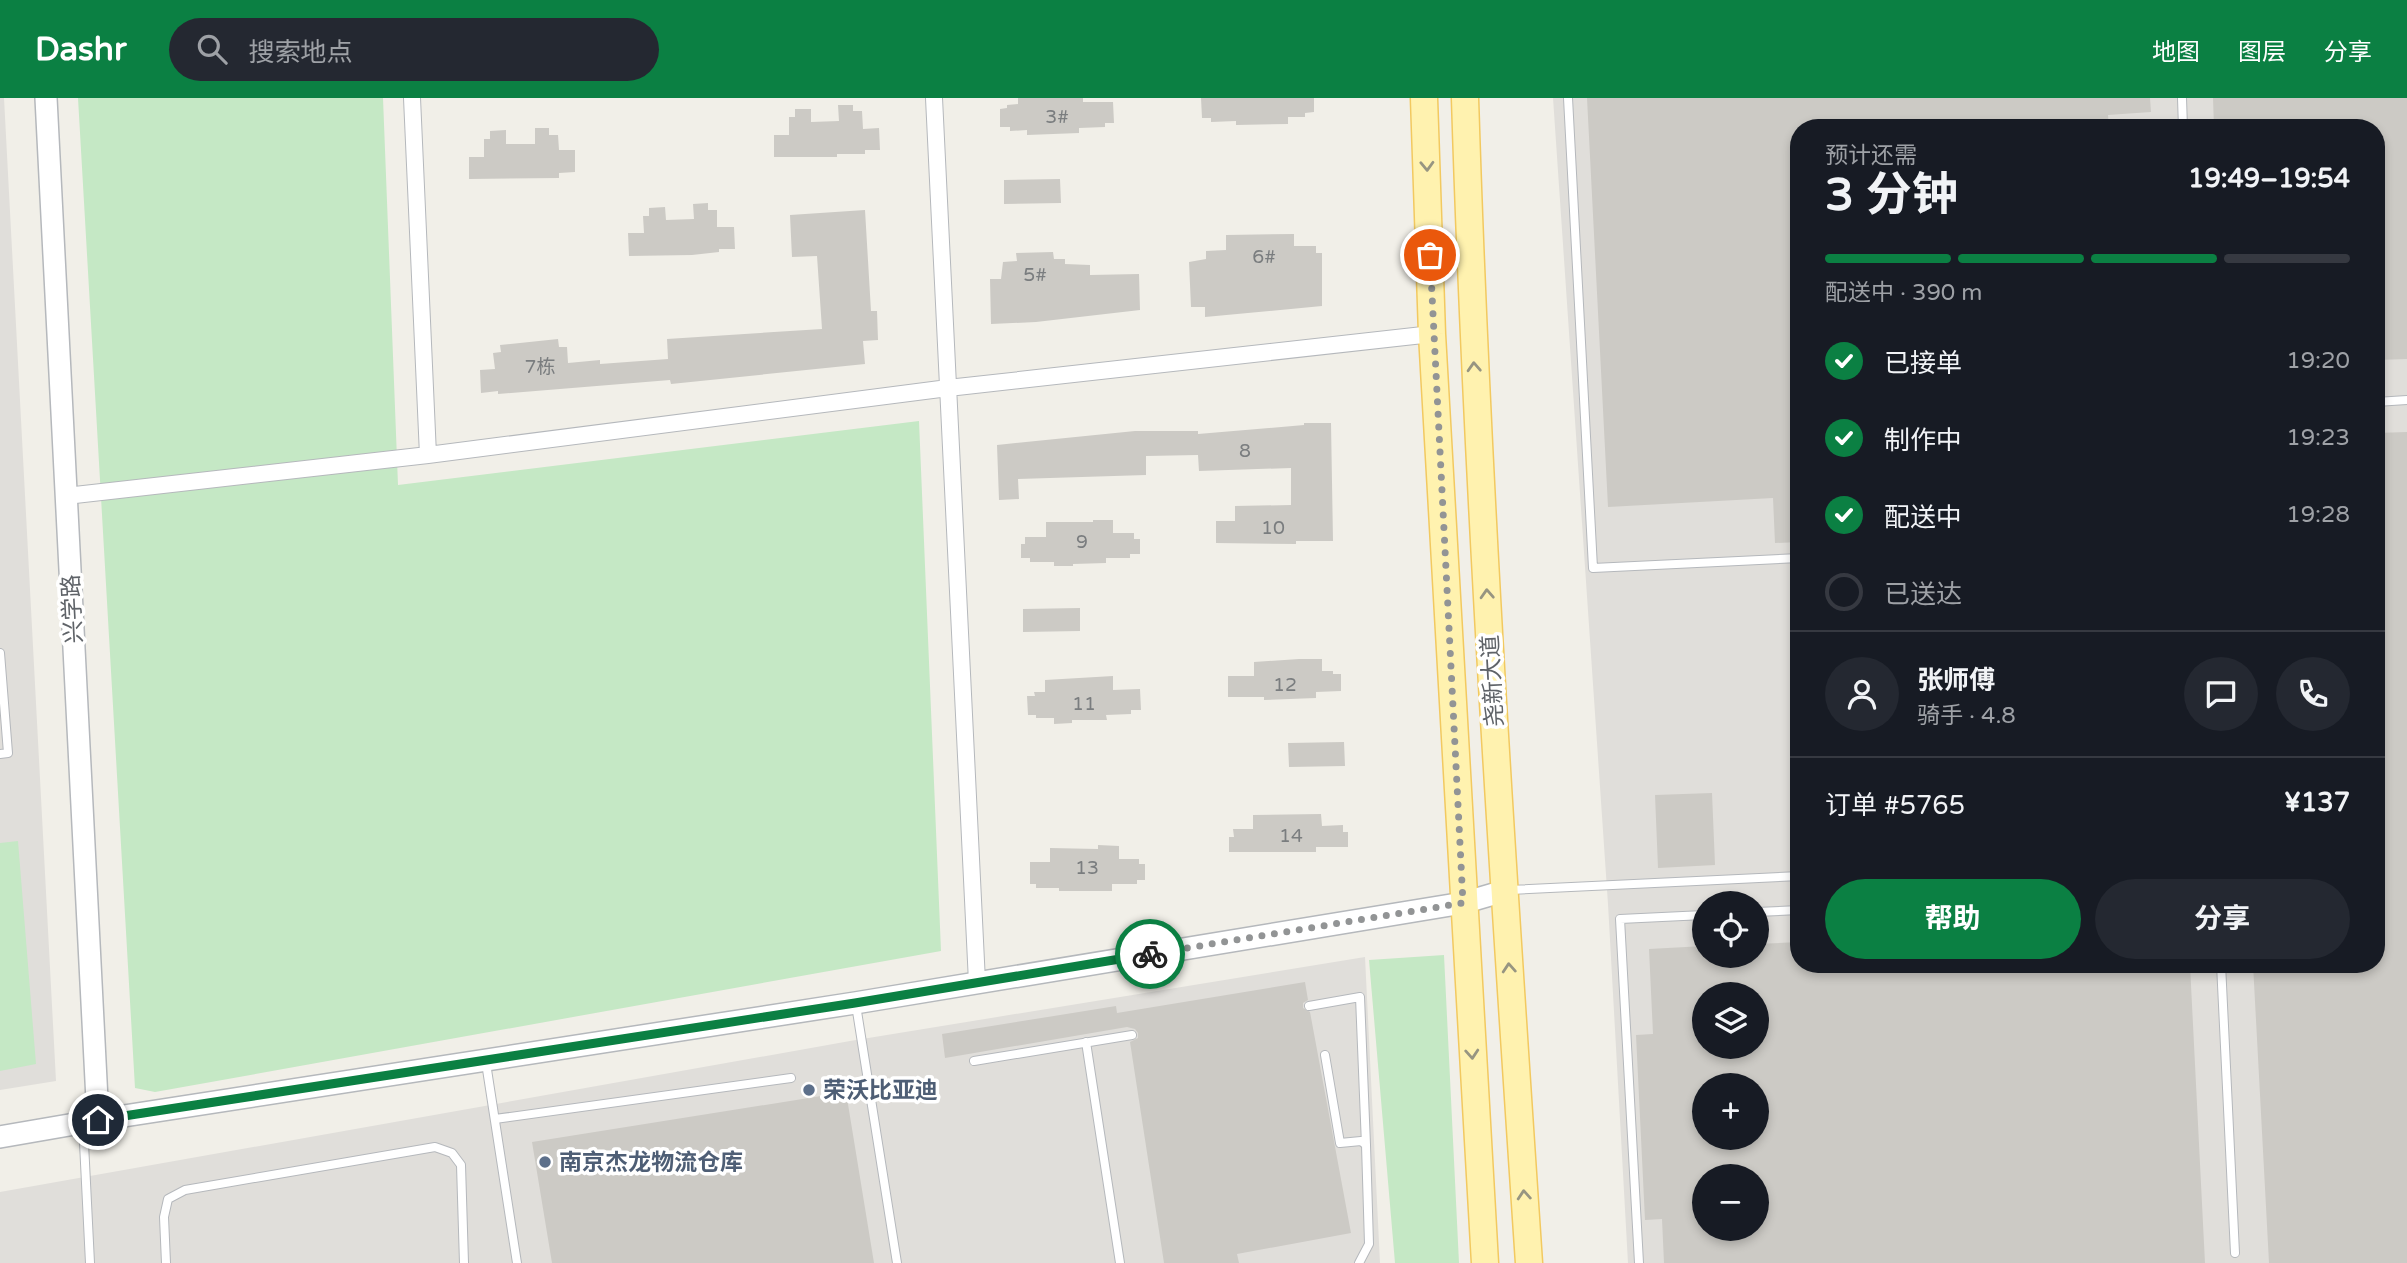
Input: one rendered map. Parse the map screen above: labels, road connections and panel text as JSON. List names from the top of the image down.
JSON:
{
  "streets": {
    "main road": ["尧新大道"],
    "street": ["兴学路"]
  },
  "places": ["荣沃比亚迪", "南京杰龙物流仓库"],
  "house_numbers": [
    "3#",
    "6#",
    "5#",
    "7栋",
    "8",
    "10",
    "9",
    "12",
    "11",
    "14",
    "13"
  ],
  "page": {
    "header": "Dashr",
    "search": "搜索地点",
    "nav": ["地图", "图层", "分享"],
    "heading": ["3 分钟", "预计还需", "19:49–19:54"],
    "panel": [
      "张师傅",
      "骑手 · 4.8",
      "订单 #5765",
      "¥137"
    ],
    "bar": "配送中 · 390 m",
    "list": [
      ["已接单", "19:20"],
      ["制作中", "19:23"],
      ["配送中", "19:28"],
      "已送达"
    ],
    "buttons": ["帮助", "分享"],
    "map_buttons": ["+", "−"]
  }
}
